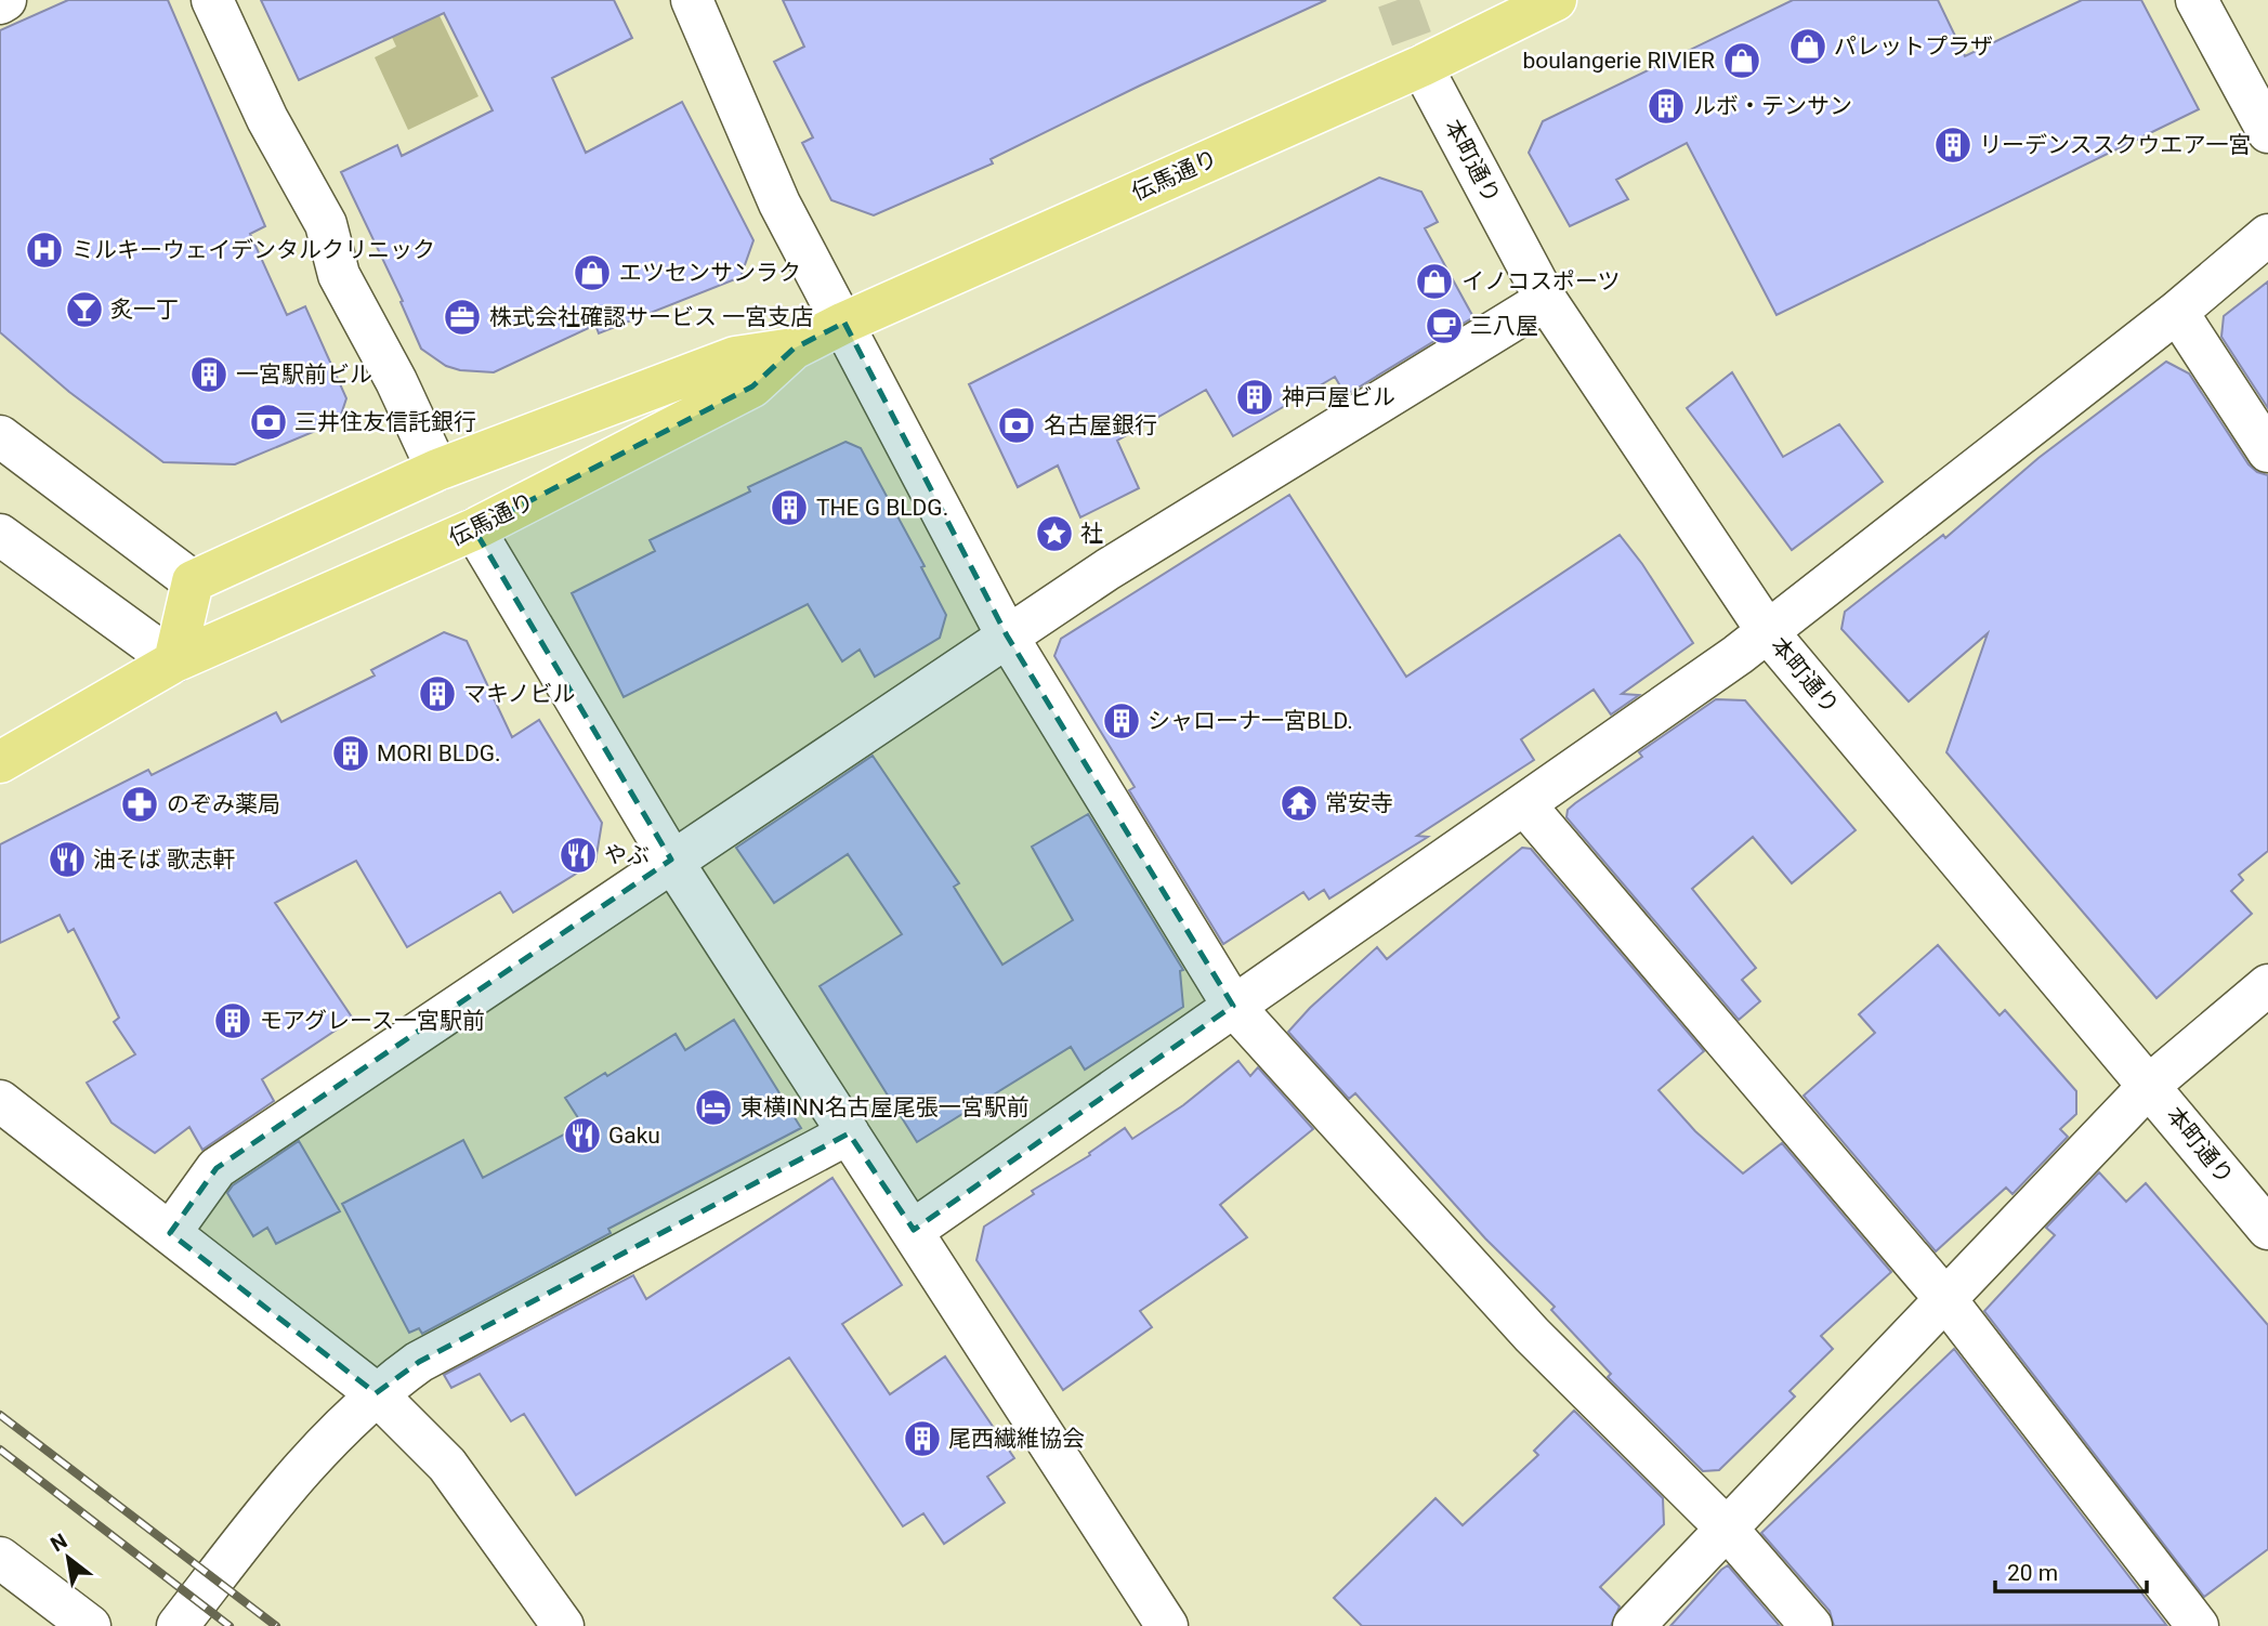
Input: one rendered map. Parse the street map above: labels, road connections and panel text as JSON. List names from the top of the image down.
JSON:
{
  "streets": {
    "main road": ["伝馬通り"],
    "street": ["本町通り"]
  },
  "crossings": [
    ["本町通り", "伝馬通り"]
  ],
  "places": {
    "shop": [
      "パレットプラザ",
      "boulangerie RIVIER",
      "エツセンサンラク",
      "イノコスポーツ"
    ],
    "building": [
      "ルボ・テンサン",
      "リーデンススクウエア一宮",
      "一宮駅前ビル",
      "神戸屋ビル",
      "THE G BLDG.",
      "マキノビル",
      "シャローナ一宮BLD.",
      "MORI BLDG.",
      "モアグレース一宮駅前",
      "尾西繊維協会"
    ],
    "hospital": ["ミルキーウェイデンタルクリニック"],
    "bar": ["炙一丁"],
    "office": ["株式会社確認サービス 一宮支店"],
    "cafe": ["三八屋"],
    "bank": ["三井住友信託銀行", "名古屋銀行"],
    "place": ["社"],
    "temple": ["常安寺"],
    "pharmacy": ["のぞみ薬局"],
    "restaurant": ["やぶ", "油そば 歌志軒", "Gaku"],
    "hotel": ["東横INN名古屋尾張一宮駅前"]
  },
  "scale_bar": "20 m",
  "north": "top left"
}
